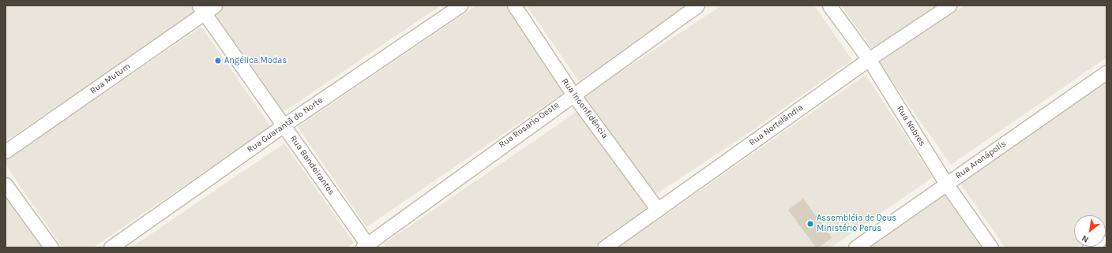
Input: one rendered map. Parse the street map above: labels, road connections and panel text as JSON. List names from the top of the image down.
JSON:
{
  "streets": {
    "street": [
      "Rua Mutum",
      "Rua Inconfidência",
      "Rua Guarantã do Norte",
      "Rua Rosario Oeste",
      "Rua Nortelândia",
      "Rua Nobres",
      "Rua Arenápolis",
      "Rua Bandeirantes"
    ]
  },
  "crossings": [
    ["Rua Mutum", "Rua Bandeirantes"],
    ["Rua Inconfidência", "Rua Rosario Oeste"],
    ["Rua Inconfidência", "Rua Nortelândia"],
    ["Rua Guarantã do Norte", "Rua Bandeirantes"],
    ["Rua Rosario Oeste", "Rua Bandeirantes"],
    ["Rua Nortelândia", "Rua Nobres"],
    ["Rua Nobres", "Rua Arenápolis"]
  ],
  "places": ["Angélica Modas", "Assembléia de Deus Ministério Perus"],
  "north": "bottom left"
}
